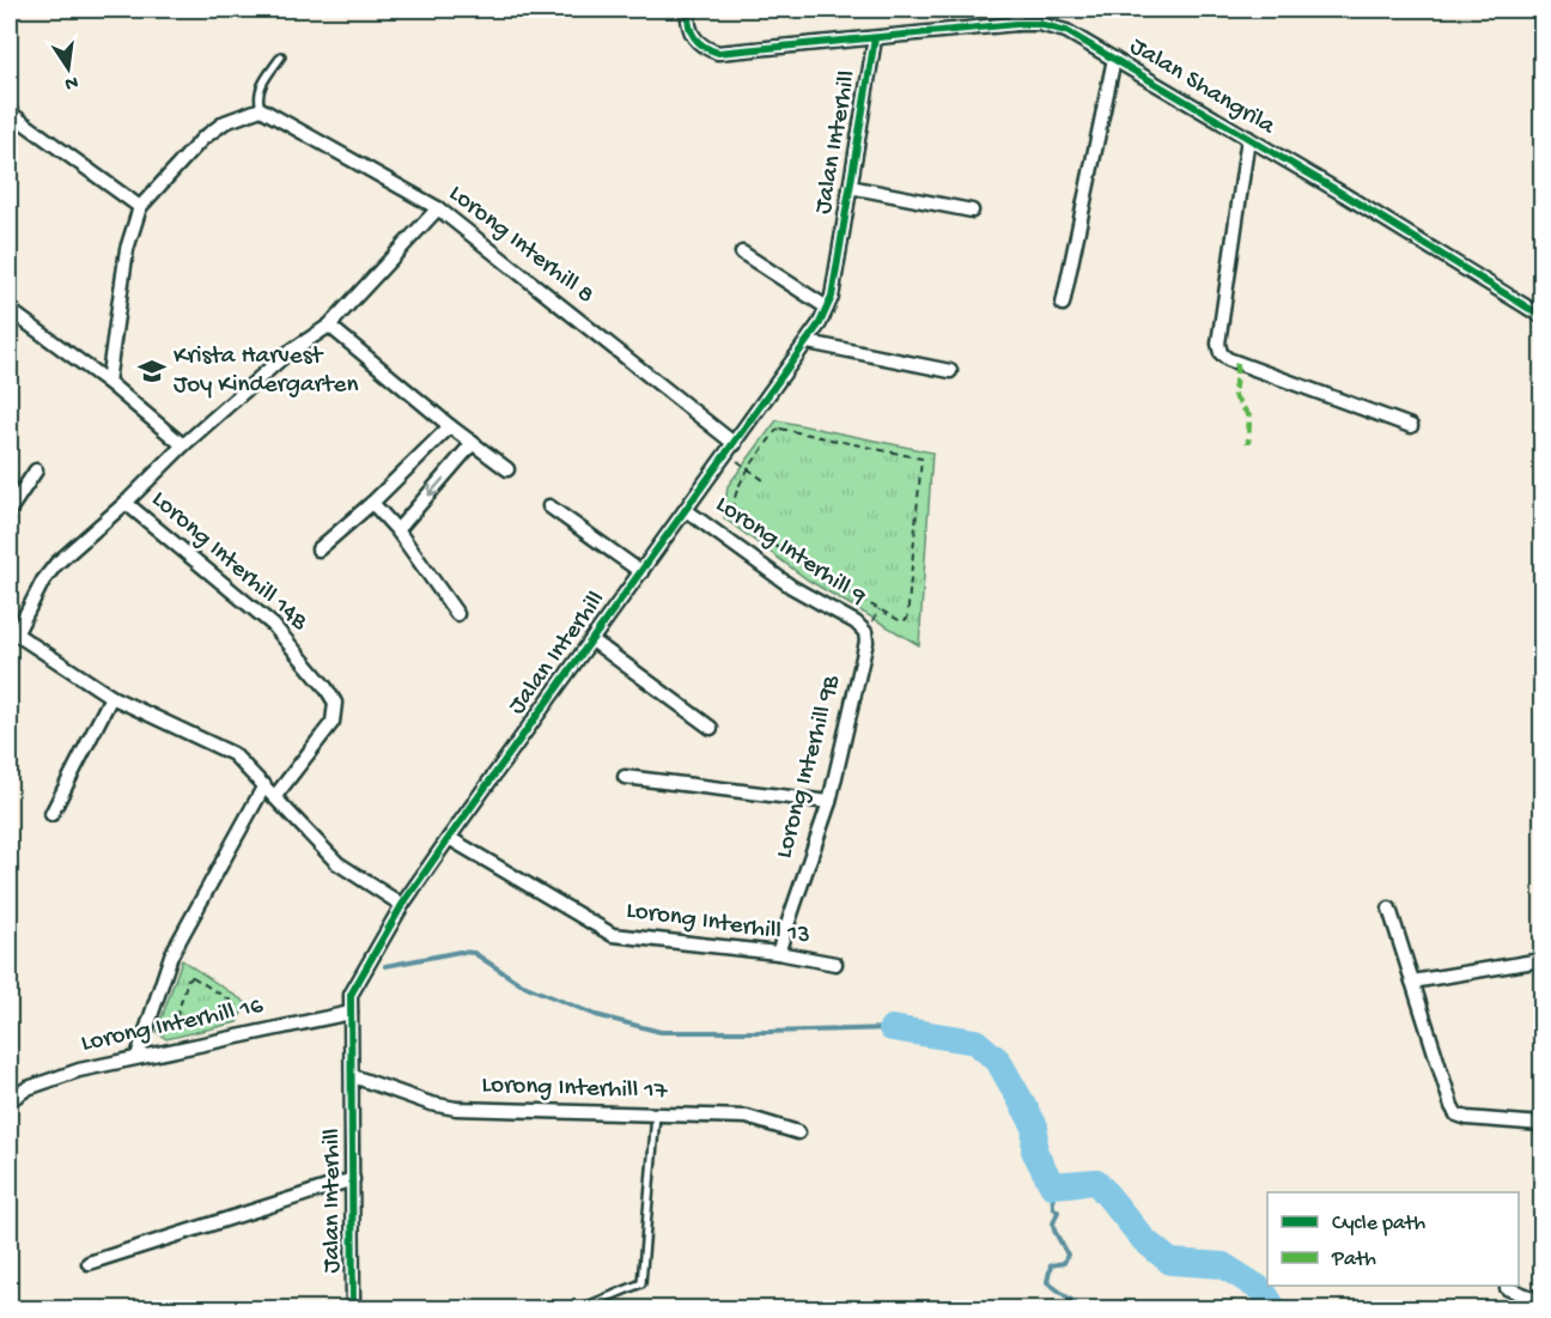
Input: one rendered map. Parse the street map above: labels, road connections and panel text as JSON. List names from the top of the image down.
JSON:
{
  "streets": {
    "street": [
      "Jalan Shangrila",
      "Jalan Interhill",
      "Lorong Interhill 8",
      "Lorong Interhill 9",
      "Lorong Interhill 14B",
      "Lorong Interhill 9B",
      "Lorong Interhill 13",
      "Lorong Interhill 16",
      "Lorong Interhill 17"
    ]
  },
  "crossings": [
    ["Jalan Shangrila", "Jalan Interhill"],
    ["Jalan Interhill", "Lorong Interhill 8"],
    ["Jalan Interhill", "Lorong Interhill 9"],
    ["Jalan Interhill", "Lorong Interhill 13"],
    ["Jalan Interhill", "Lorong Interhill 16"],
    ["Jalan Interhill", "Lorong Interhill 17"],
    ["Lorong Interhill 9", "Lorong Interhill 9B"],
    ["Lorong Interhill 9B", "Lorong Interhill 13"]
  ],
  "places": {
    "school or university": ["Krista Harvest Joy Kindergarten"]
  },
  "legend": ["Cycle path", "Path"],
  "north": "bottom"
}
